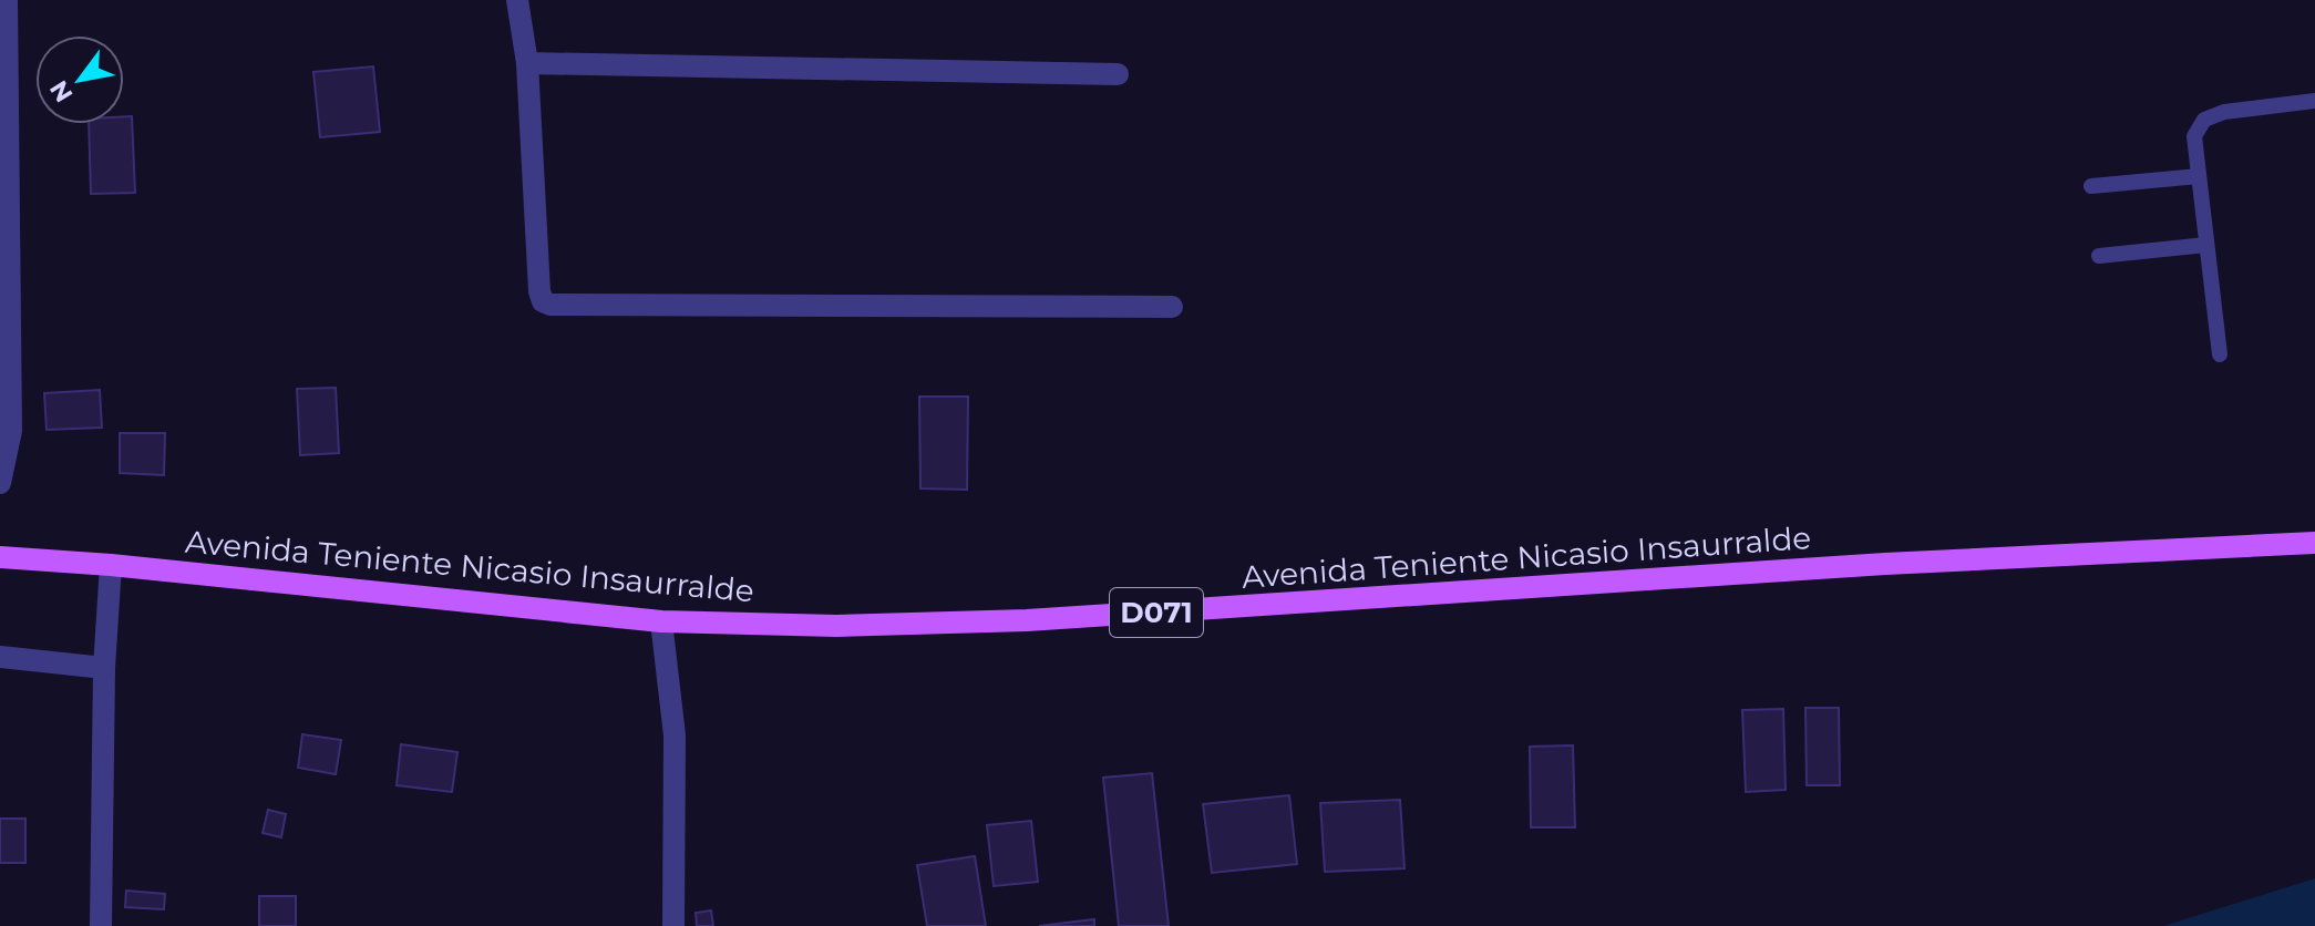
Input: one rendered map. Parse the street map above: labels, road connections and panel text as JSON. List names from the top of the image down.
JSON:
{
  "streets": {
    "main road": ["Avenida Teniente Nicasio Insaurralde", "D071"]
  },
  "north": "bottom left"
}
